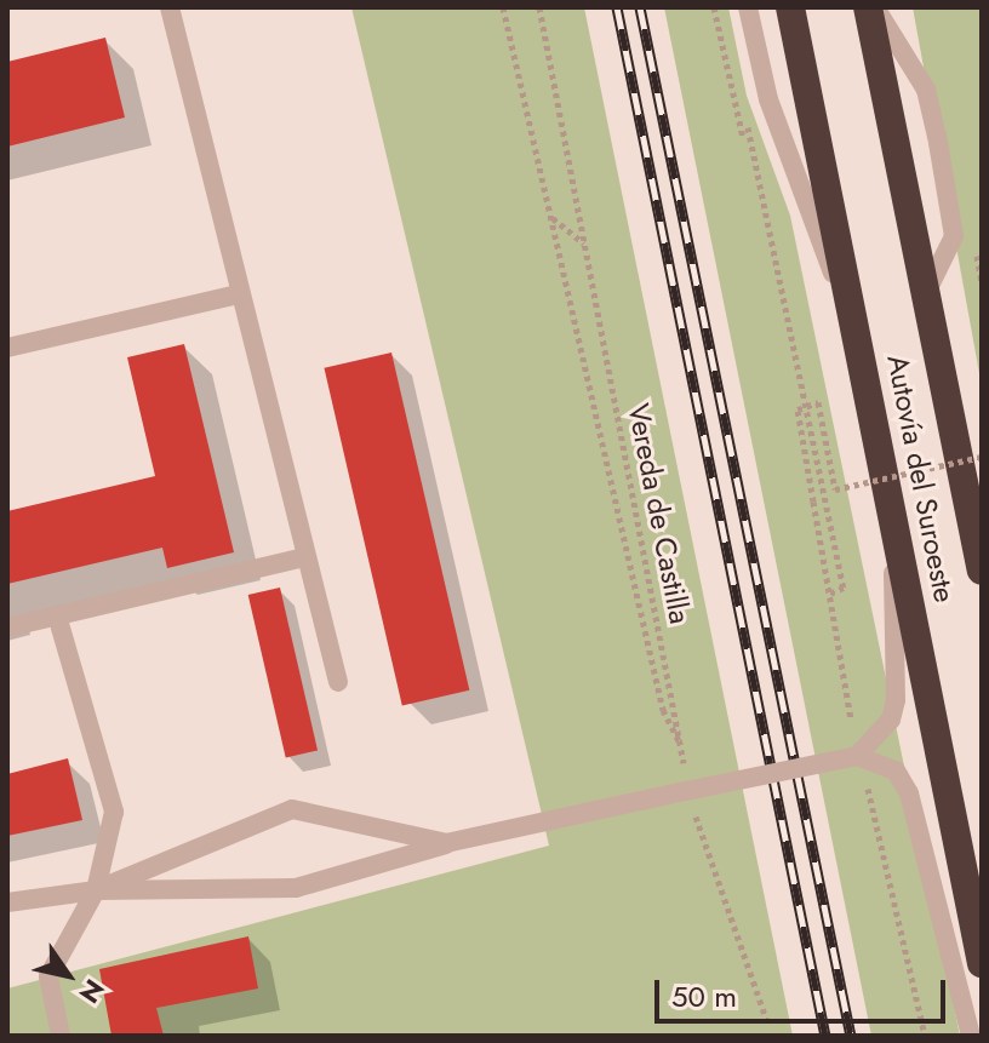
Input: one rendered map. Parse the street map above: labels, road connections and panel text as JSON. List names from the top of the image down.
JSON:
{
  "streets": {
    "highway": ["Autovía del Suroeste"],
    "path": ["Vereda de Castilla"]
  },
  "scale_bar": "50 m",
  "north": "bottom right"
}
